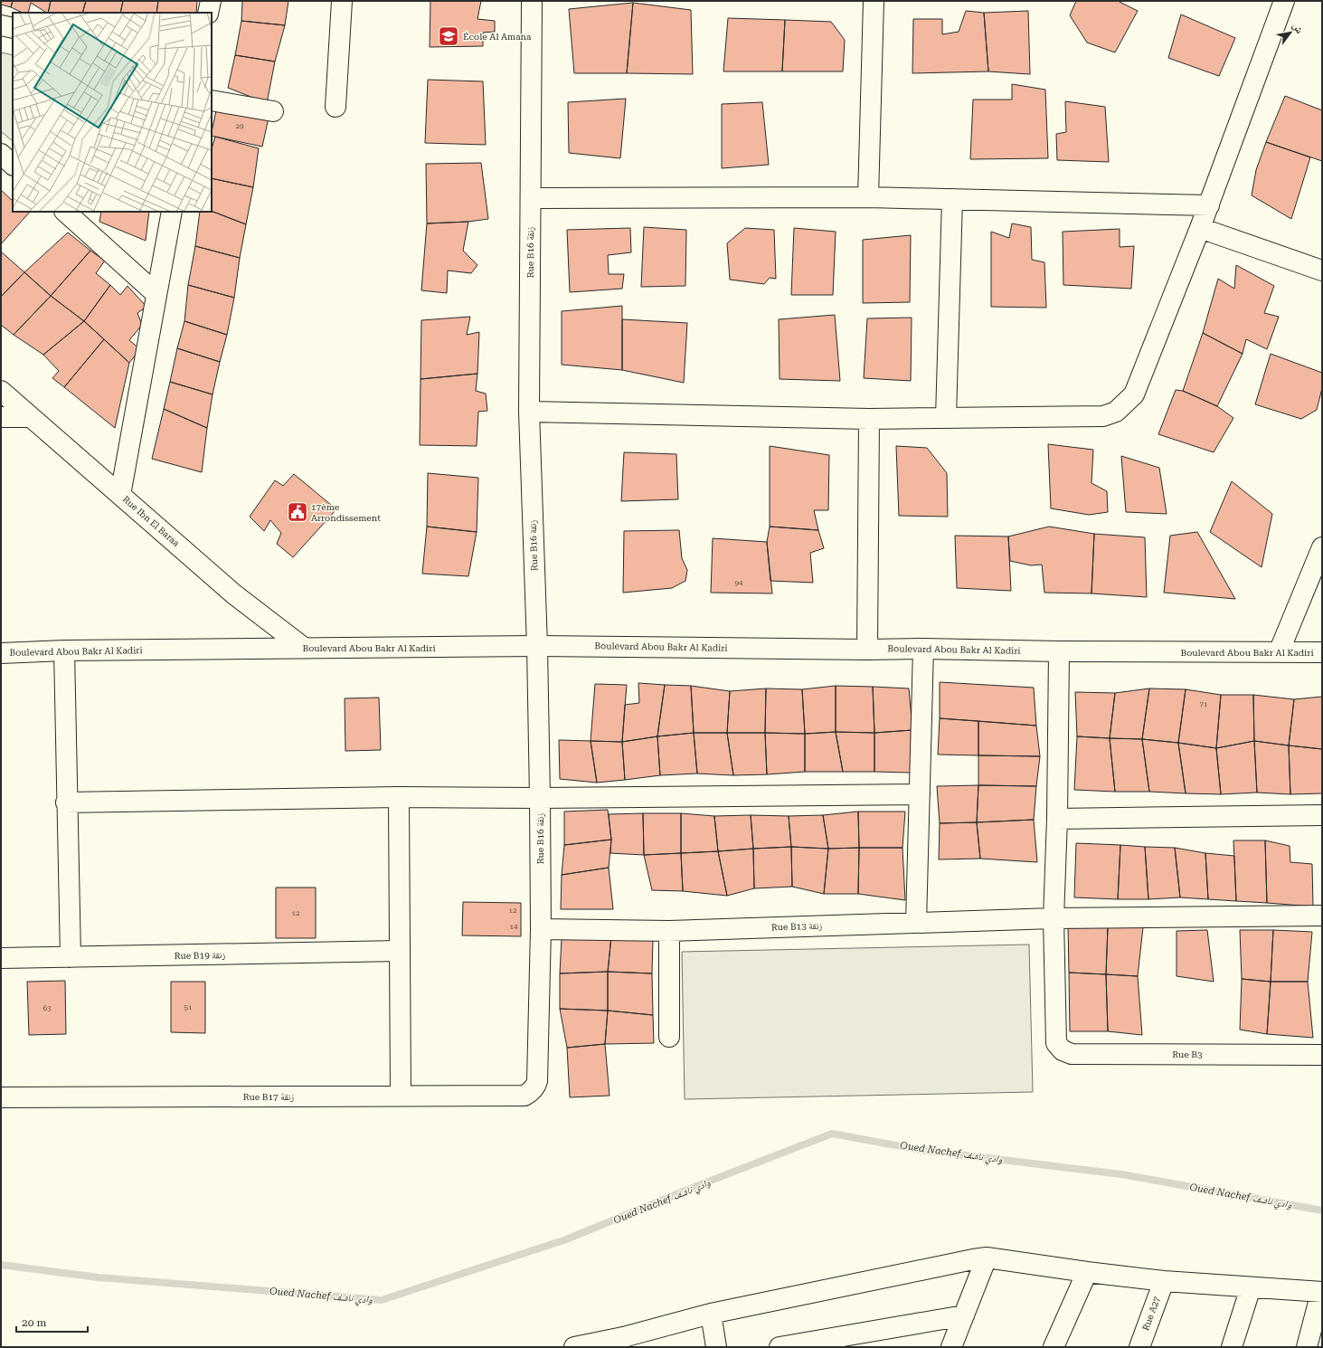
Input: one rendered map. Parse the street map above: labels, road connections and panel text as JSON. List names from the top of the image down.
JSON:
{
  "streets": {
    "street": [
      "Rue B16 زنقة",
      "Rue Ibn El Baraa",
      "Boulevard Abou Bakr Al Kadiri",
      "Rue B13 زنقة",
      "Rue B19 زنقة",
      "Rue B3",
      "Rue B17 زنقة",
      "Rue A27"
    ]
  },
  "crossings": [
    ["Rue B16 زنقة", "Boulevard Abou Bakr Al Kadiri"],
    ["Rue B16 زنقة", "Rue B13 زنقة"],
    ["Rue B16 زنقة", "Rue B17 زنقة"],
    ["Rue Ibn El Baraa", "Boulevard Abou Bakr Al Kadiri"],
    ["Rue B13 زنقة", "Rue B3"]
  ],
  "water": ["Oued Nachef وادي ناشف"],
  "places": {
    "school or university": ["École Al Amana"],
    "public building": ["17ème Arrondissement"]
  },
  "house_numbers": [
    "29",
    "94",
    "71",
    "12",
    "12",
    "14",
    "51",
    "63"
  ],
  "scale_bar": "20 m",
  "north": "top right"
}
